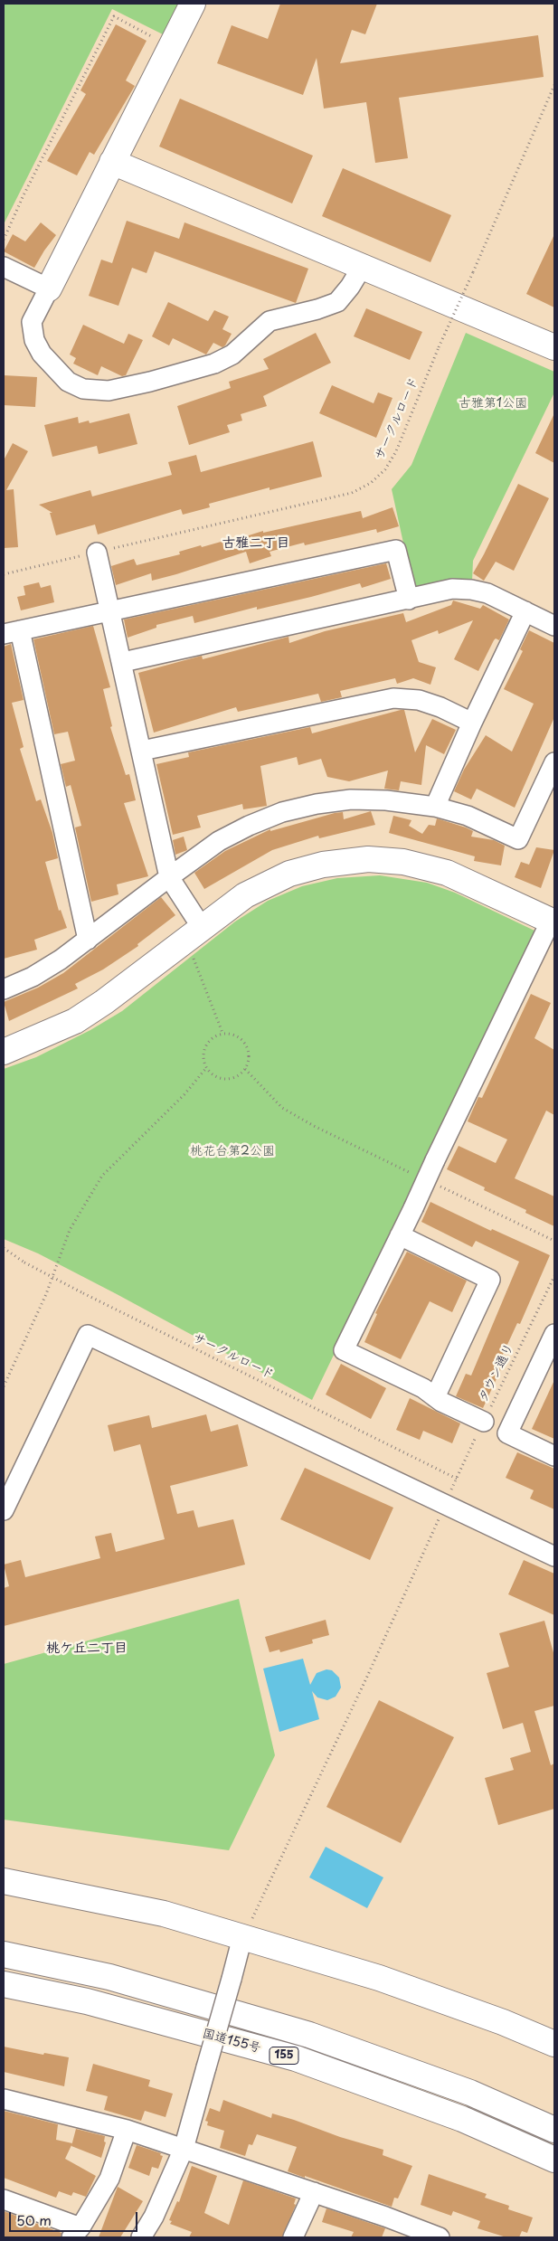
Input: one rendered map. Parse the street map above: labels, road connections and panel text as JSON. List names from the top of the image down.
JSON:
{
  "streets": {
    "main road": ["国道155号", "155"],
    "path": ["サークルロード", "タウン通り"]
  },
  "crossings": [
    ["サークルロード", "タウン通り"]
  ],
  "districts": ["古雅二丁目", "桃ケ丘二丁目"],
  "parks": ["古雅第1公園", "桃花台第2公園"],
  "scale_bar": "50 m"
}
